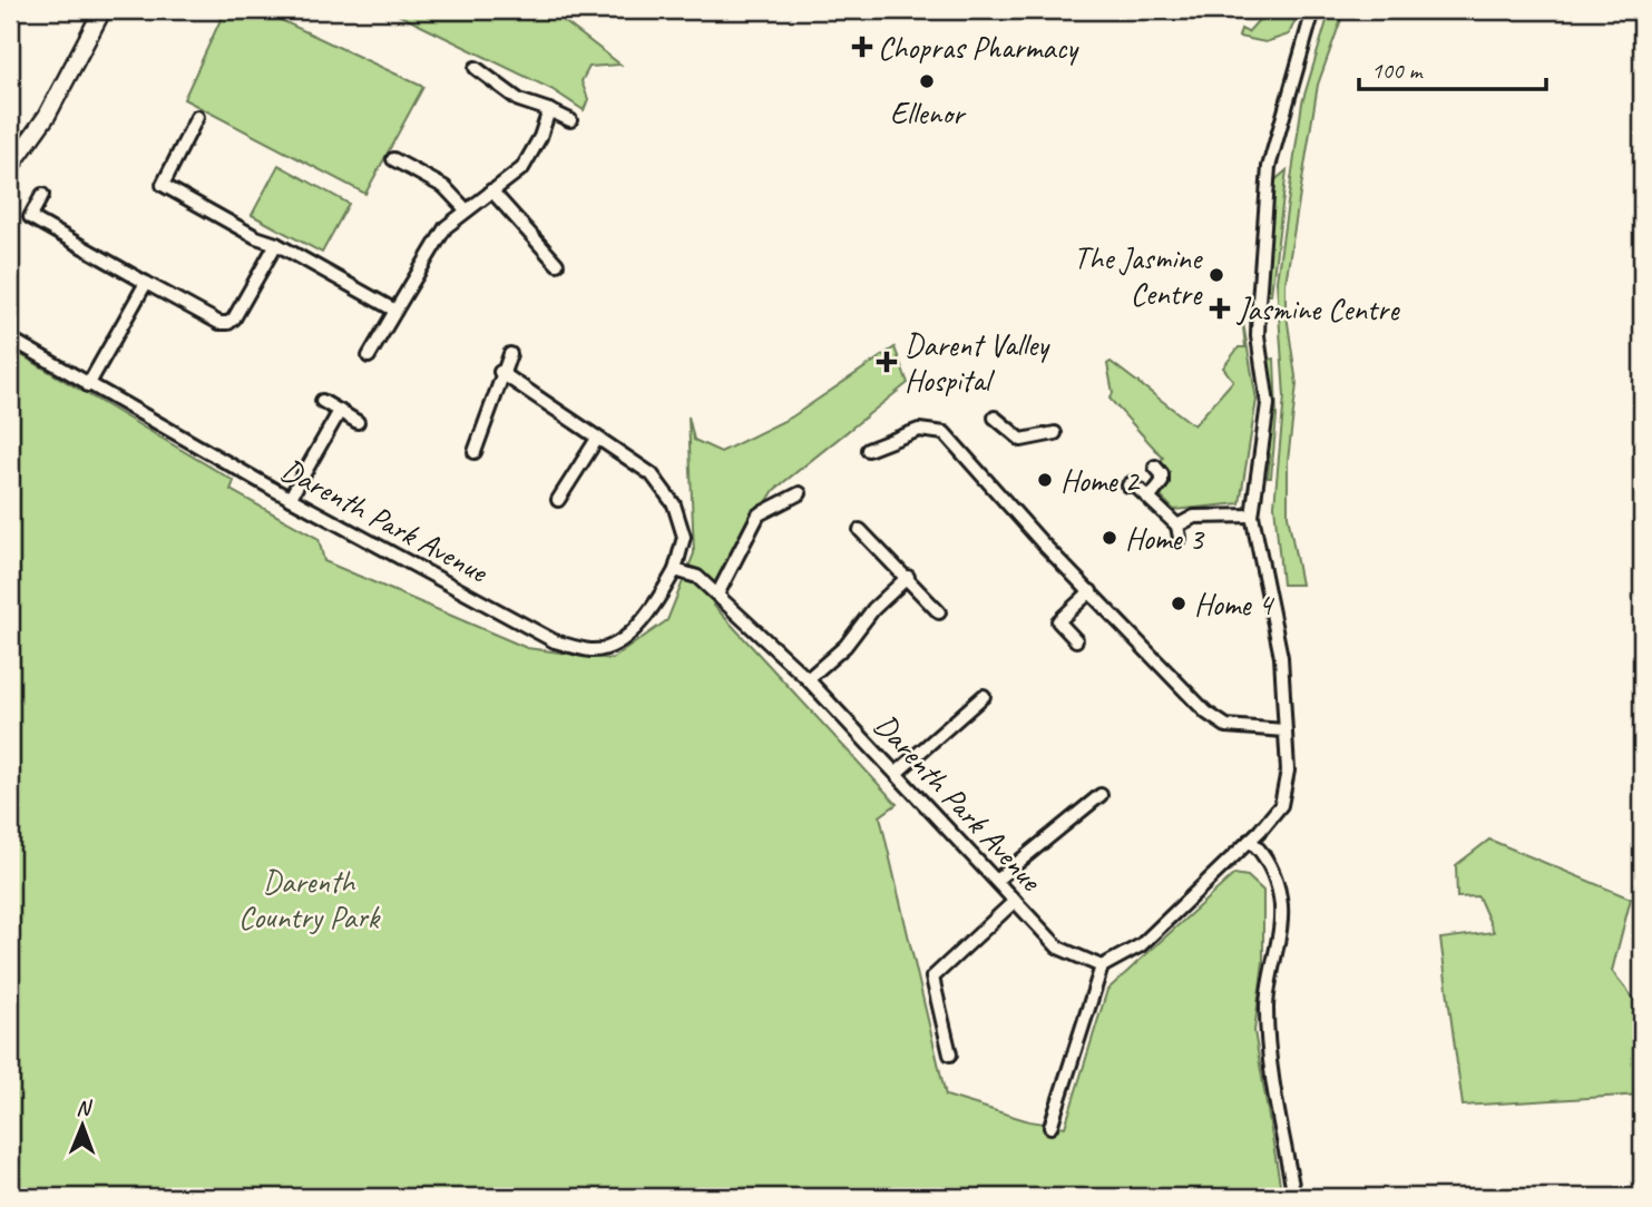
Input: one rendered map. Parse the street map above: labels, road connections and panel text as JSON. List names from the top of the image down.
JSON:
{
  "streets": {
    "street": ["Darenth Park Avenue"]
  },
  "parks": ["Darenth Country Park"],
  "places": {
    "health": ["Chopras Pharmacy", "Jasmine Centre", "Darent Valley Hospital"],
    "other": [
      "Ellenor",
      "The Jasmine Centre",
      "Home 2",
      "Home 3",
      "Home 4"
    ]
  },
  "scale_bar": "100 m",
  "north": "top"
}
